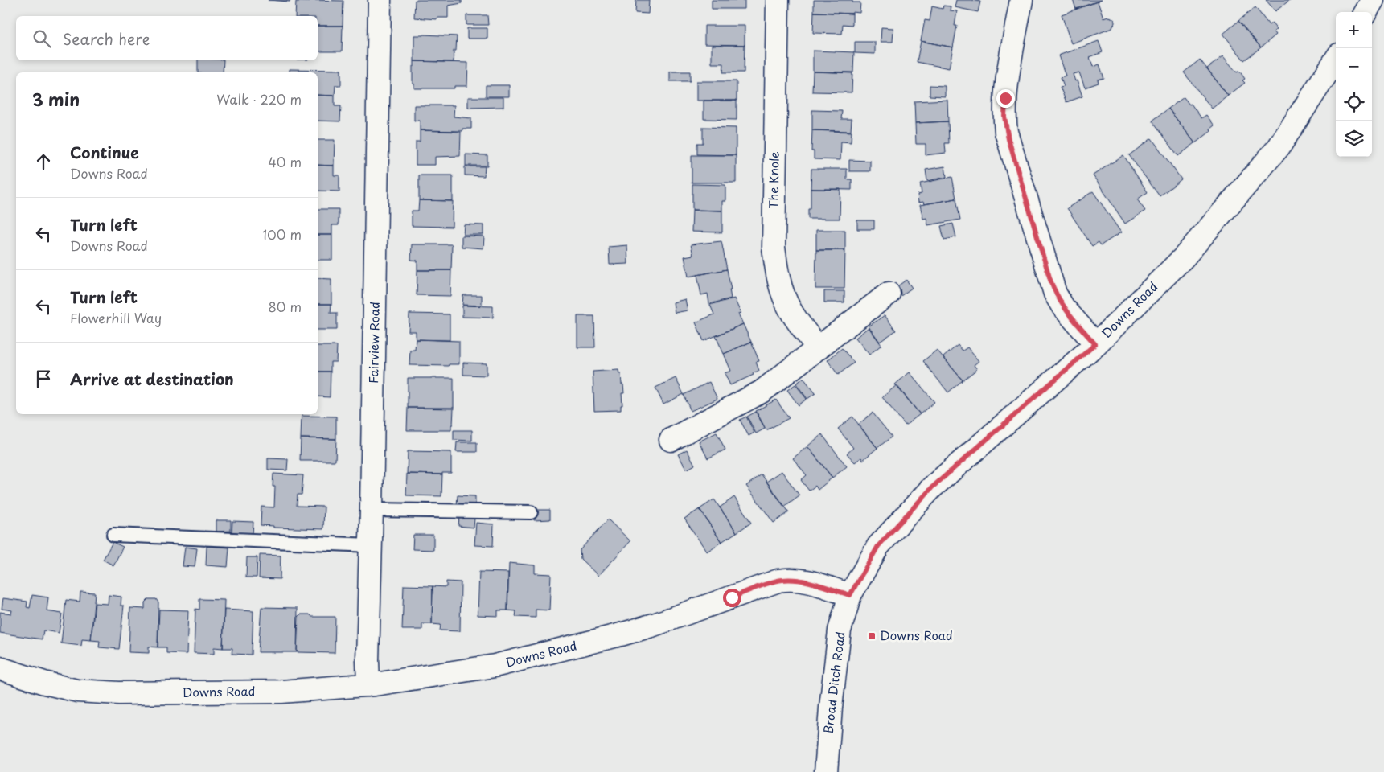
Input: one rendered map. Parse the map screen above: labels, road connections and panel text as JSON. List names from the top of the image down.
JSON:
{
  "streets": {
    "street": [
      "The Knole",
      "Downs Road",
      "Fairview Road",
      "Broad Ditch Road"
    ]
  },
  "crossings": [
    ["Downs Road", "Fairview Road"],
    ["Downs Road", "Broad Ditch Road"]
  ],
  "places": {
    "transit": ["Downs Road"]
  },
  "page": {
    "map_buttons": ["+", "−"],
    "search": "Search here",
    "heading": ["3 min", "Walk · 220 m"],
    "list": [
      ["Continue", "Downs Road", "40 m"],
      ["Turn left", "Downs Road", "100 m"],
      ["Turn left", "Flowerhill Way", "80 m"],
      "Arrive at destination"
    ]
  }
}
